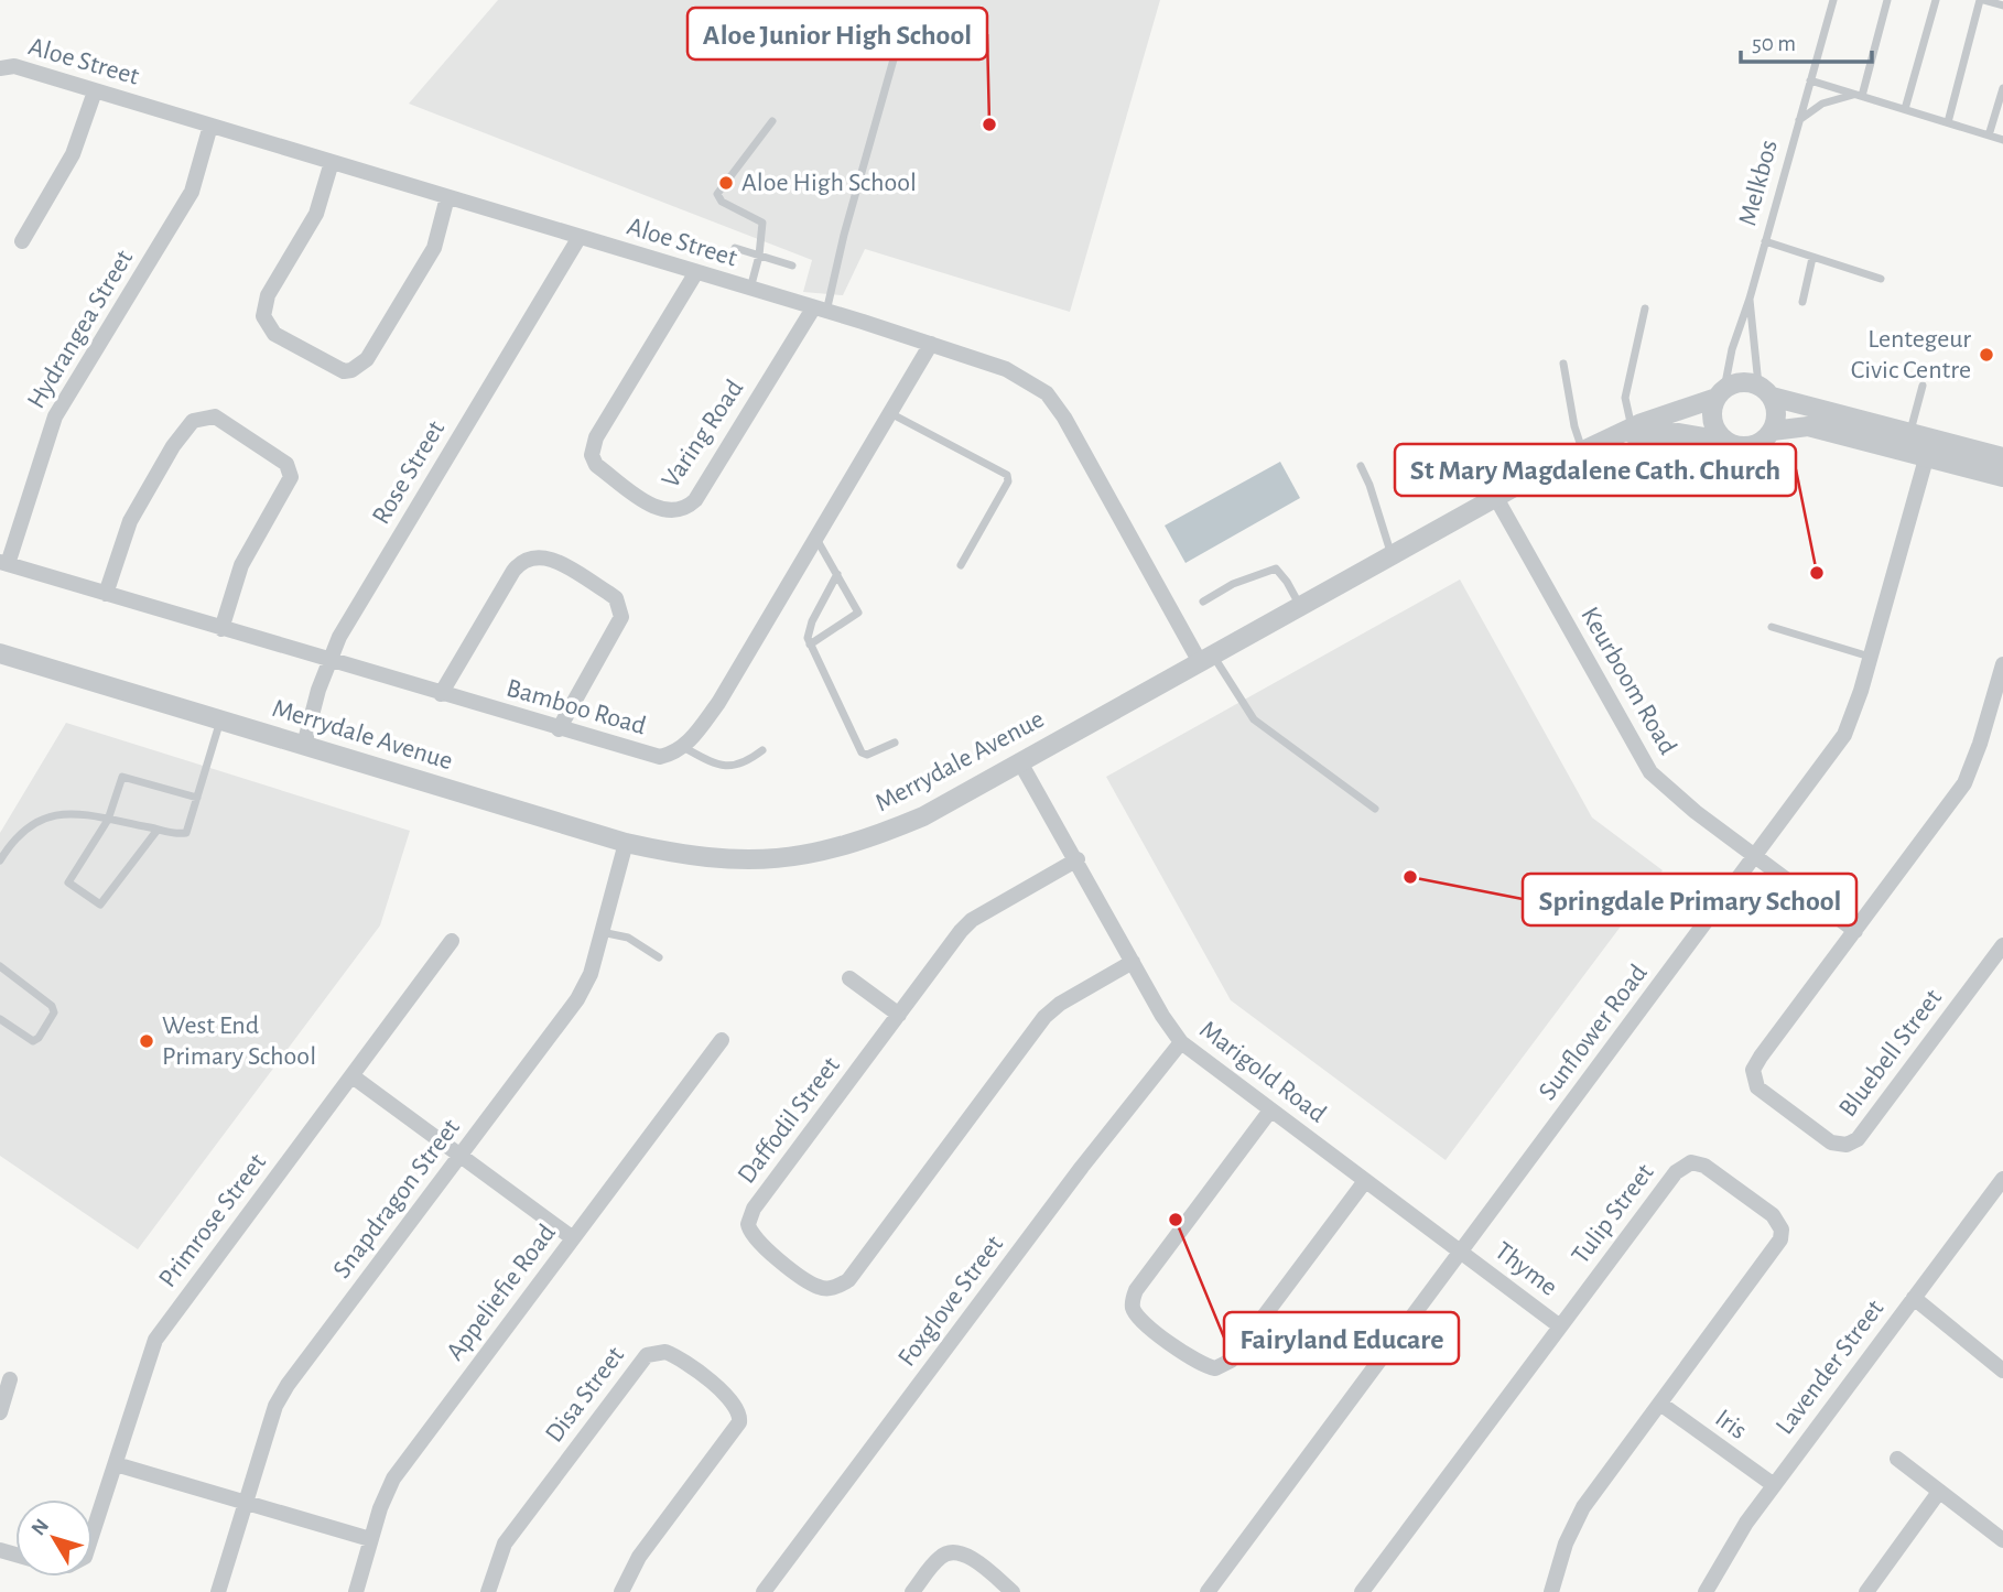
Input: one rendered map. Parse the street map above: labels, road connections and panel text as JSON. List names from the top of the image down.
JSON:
{
  "streets": {
    "street": [
      "Aloe Street",
      "Hydrangea Street",
      "Varing Road",
      "Rose Street",
      "Keurboom Road",
      "Bamboo Road",
      "Merrydale Avenue",
      "Sunflower Road",
      "Bluebell Street",
      "Marigold Road",
      "Daffodil Street",
      "Snapdragon Street",
      "Tulip Street",
      "Primrose Street",
      "Thyme",
      "Appeliefie Road",
      "Foxglove Street",
      "Lavender Street",
      "Disa Street",
      "Iris"
    ],
    "lane": ["Melkbos"]
  },
  "crossings": [
    ["Aloe Street", "Hydrangea Street"],
    ["Aloe Street", "Varing Road"],
    ["Aloe Street", "Rose Street"],
    ["Aloe Street", "Merrydale Avenue"],
    ["Melkbos", "Merrydale Avenue"],
    ["Hydrangea Street", "Bamboo Road"],
    ["Rose Street", "Bamboo Road"],
    ["Rose Street", "Merrydale Avenue"],
    ["Keurboom Road", "Merrydale Avenue"],
    ["Keurboom Road", "Sunflower Road"],
    ["Keurboom Road", "Bluebell Street"],
    ["Merrydale Avenue", "Marigold Road"],
    ["Merrydale Avenue", "Snapdragon Street"],
    ["Sunflower Road", "Marigold Road"],
    ["Sunflower Road", "Thyme"],
    ["Marigold Road", "Daffodil Street"],
    ["Marigold Road", "Thyme"],
    ["Marigold Road", "Foxglove Street"],
    ["Tulip Street", "Thyme"],
    ["Tulip Street", "Iris"],
    ["Lavender Street", "Iris"]
  ],
  "places": [
    "Aloe Junior High School",
    "Aloe High School",
    "Lentegeur Civic Centre",
    "St Mary Magdalene Cath. Church",
    "Springdale Primary School",
    "West End Primary School",
    "Fairyland Educare"
  ],
  "scale_bar": "50 m",
  "north": "top left"
}
